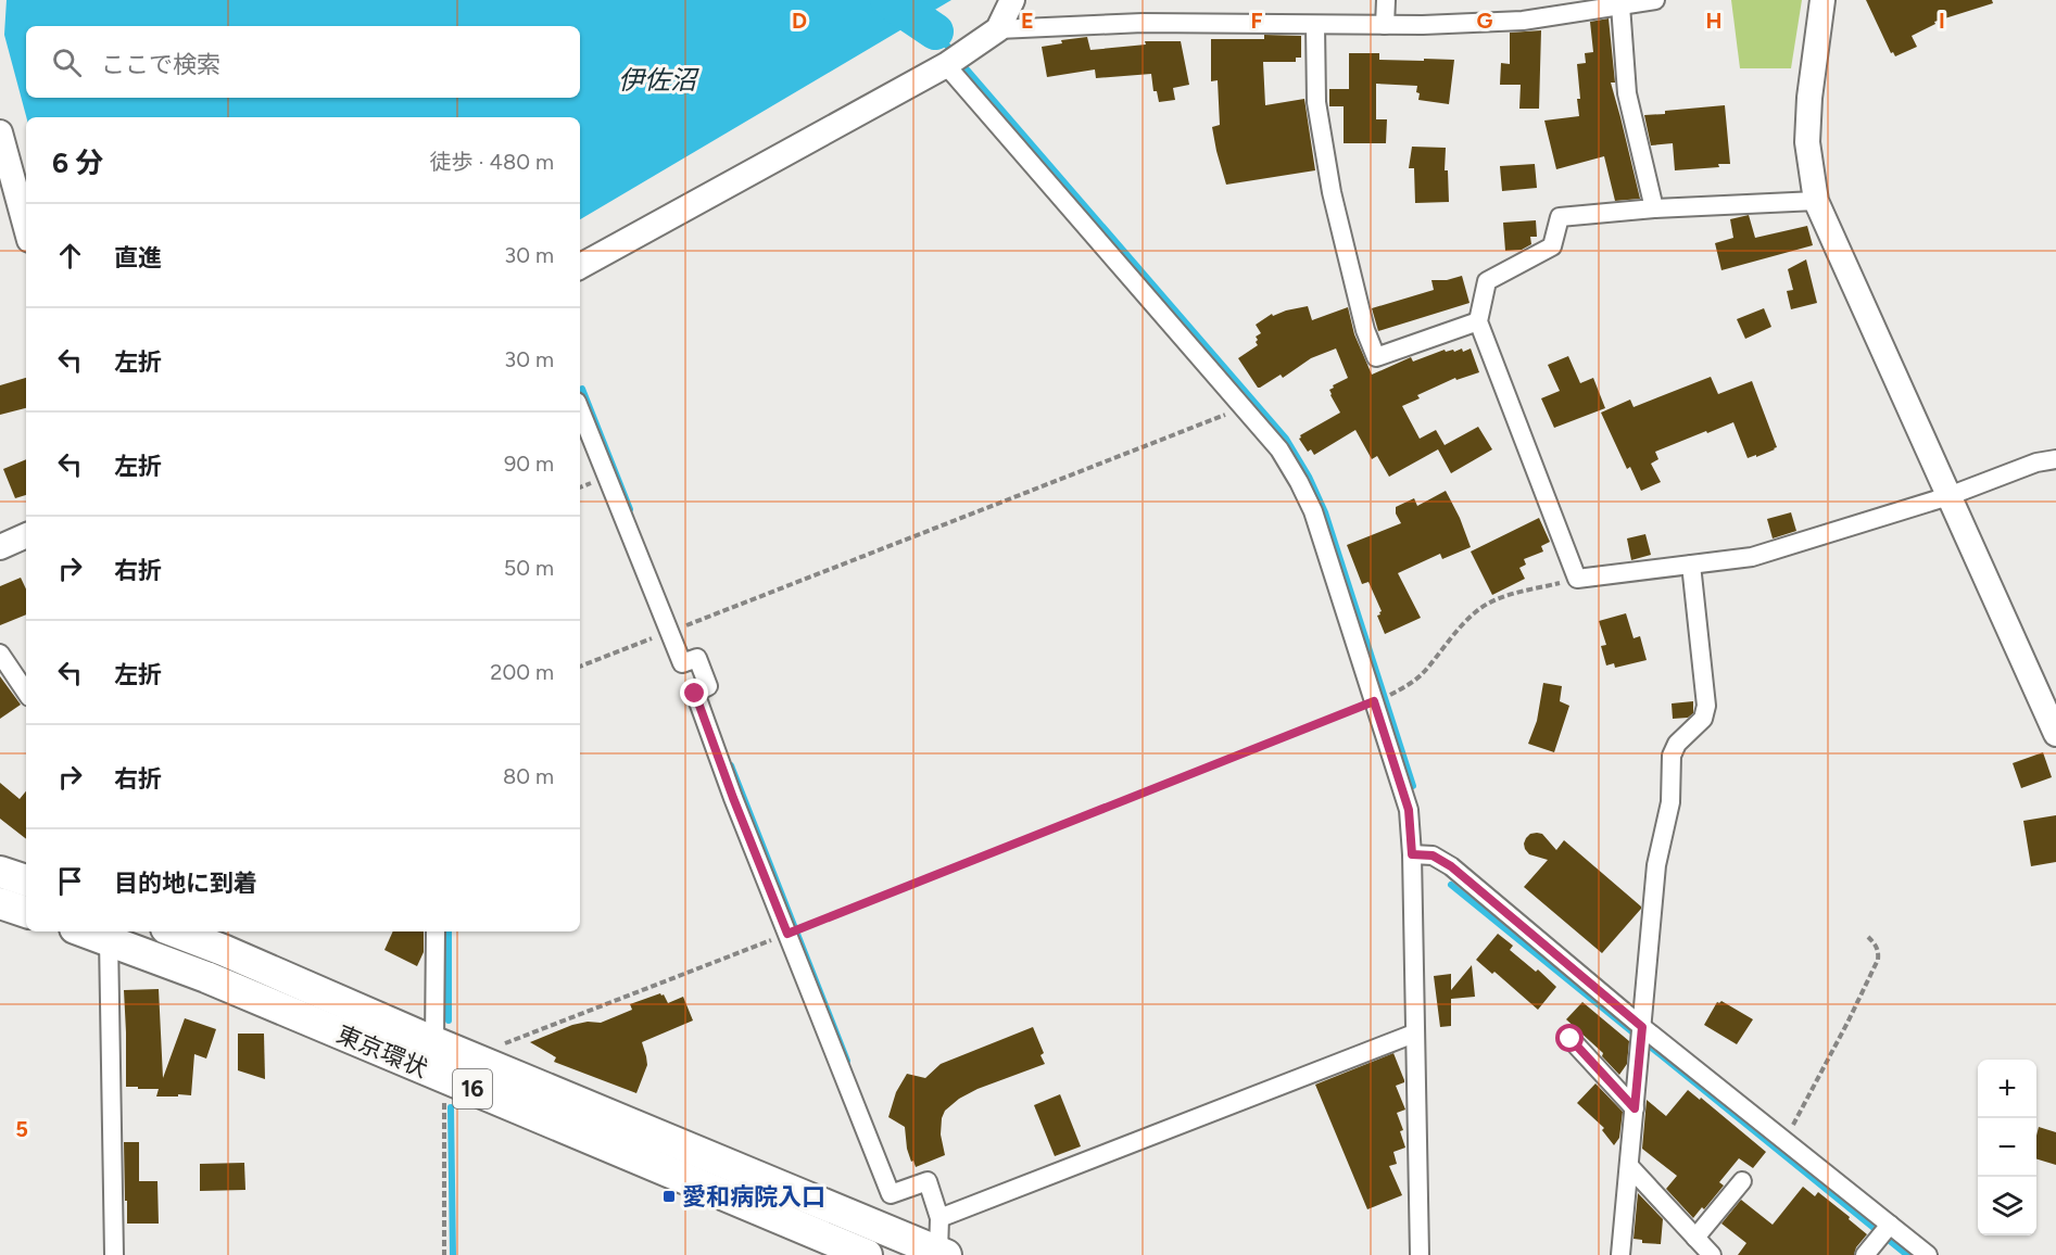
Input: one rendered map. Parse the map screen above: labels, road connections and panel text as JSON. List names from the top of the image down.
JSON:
{
  "streets": {
    "highway": ["東京環状", "16"]
  },
  "water": ["伊佐沼"],
  "places": {
    "transit": ["愛和病院入口"]
  },
  "page": {
    "search": "ここで検索",
    "heading": ["6 分", "徒歩 · 480 m"],
    "list": [
      ["直進", "30 m"],
      ["左折", "30 m"],
      ["左折", "90 m"],
      ["右折", "50 m"],
      ["左折", "200 m"],
      ["右折", "80 m"],
      "目的地に到着"
    ],
    "map_buttons": ["+", "−"]
  },
  "grid": {
    "columns": [
      "D",
      "E",
      "F",
      "G",
      "H",
      "I"
    ],
    "rows": ["5"]
  }
}
